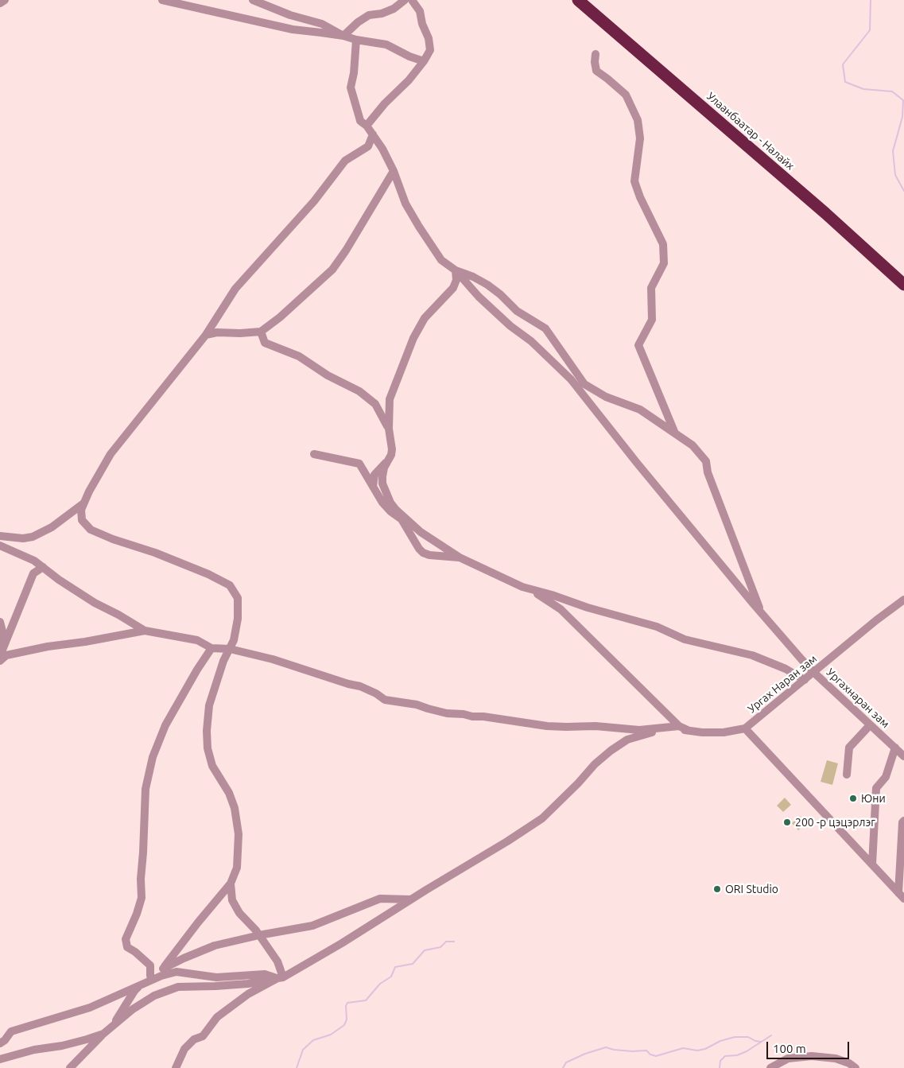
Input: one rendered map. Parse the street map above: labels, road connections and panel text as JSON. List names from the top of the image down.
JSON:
{
  "streets": {
    "highway": ["Улаанбаатар - Налайх"],
    "street": ["Ургах Наран зам", "Ургахнаран зам"]
  },
  "crossings": [
    ["Ургах Наран зам", "Ургахнаран зам"]
  ],
  "places": ["Юни", "200 -р цэцэрлэг", "ORI Studio"],
  "scale_bar": "100 m"
}
